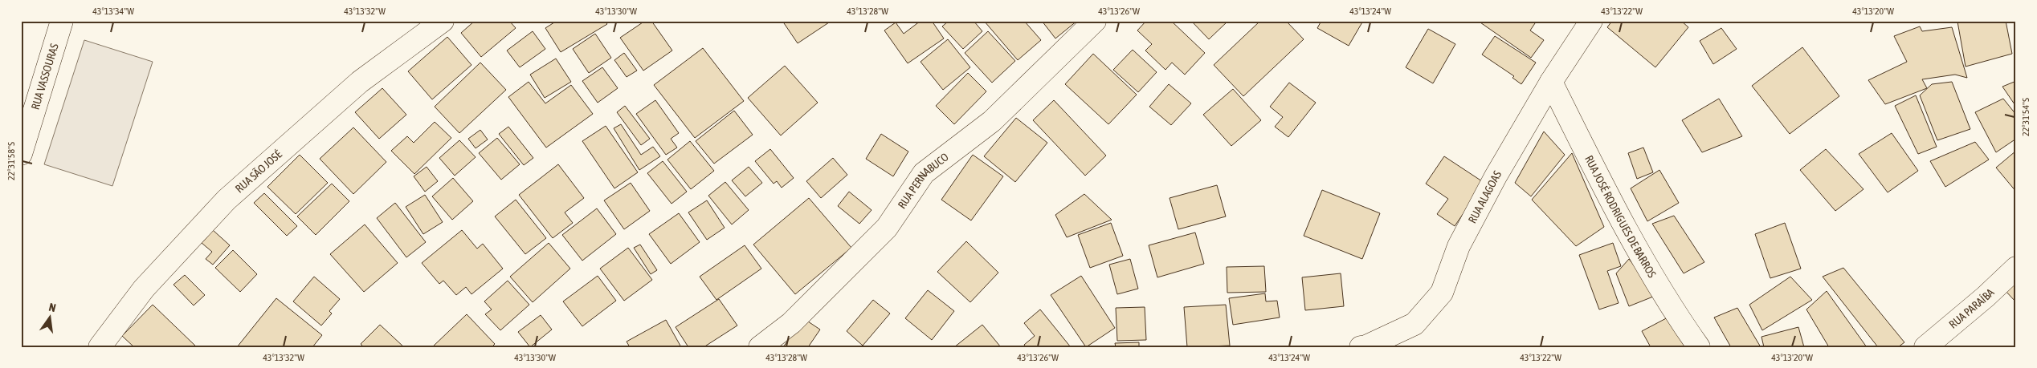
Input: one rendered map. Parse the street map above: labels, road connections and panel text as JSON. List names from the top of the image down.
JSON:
{
  "streets": {
    "street": [
      "RUA VASSOURAS",
      "RUA SÃO JOSÉ",
      "RUA PERNABUCO",
      "RUA ALAGOAS",
      "RUA JOSÉ RODRIGUES DE BARROS",
      "RUA PARAÍBA"
    ]
  },
  "crossings": [
    ["RUA ALAGOAS", "RUA JOSÉ RODRIGUES DE BARROS"]
  ],
  "north": "top",
  "coordinates": [
    "43°13'34\"W",
    "43°13'32\"W",
    "43°13'30\"W",
    "43°13'28\"W",
    "43°13'26\"W",
    "43°13'24\"W",
    "43°13'22\"W",
    "43°13'20\"W",
    "22°31'54\"S",
    "22°31'58\"S"
  ]
}
